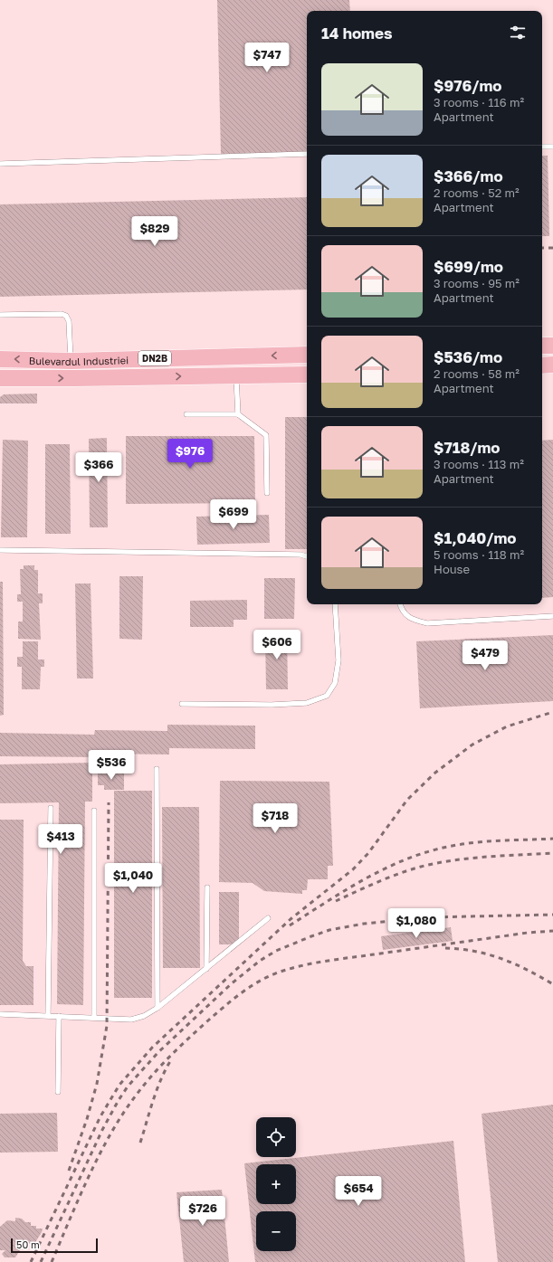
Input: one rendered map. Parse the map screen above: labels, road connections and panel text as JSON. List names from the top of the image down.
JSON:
{
  "streets": {
    "main road": ["DN2B", "Bulevardul Industriei"]
  },
  "scale_bar": "50 m",
  "page": {
    "heading": "14 homes",
    "price": [
      "$747",
      "$829",
      "$976",
      "$366",
      "$699",
      "$606",
      "$479",
      "$536",
      "$718",
      "$413",
      "$1,040",
      "$1,080",
      "$654",
      "$726"
    ],
    "list": [
      {
        "name": "$976/mo",
        "note": "3 rooms · 116 m² · Apartment"
      },
      {
        "name": "$366/mo",
        "note": "2 rooms · 52 m² · Apartment"
      },
      {
        "name": "$699/mo",
        "note": "3 rooms · 95 m² · Apartment"
      },
      {
        "name": "$536/mo",
        "note": "2 rooms · 58 m² · Apartment"
      },
      {
        "name": "$718/mo",
        "note": "3 rooms · 113 m² · Apartment"
      },
      {
        "name": "$1,040/mo",
        "note": "5 rooms · 118 m² · House"
      }
    ],
    "map_buttons": ["+", "−"],
    "scale": "50 m"
  }
}
